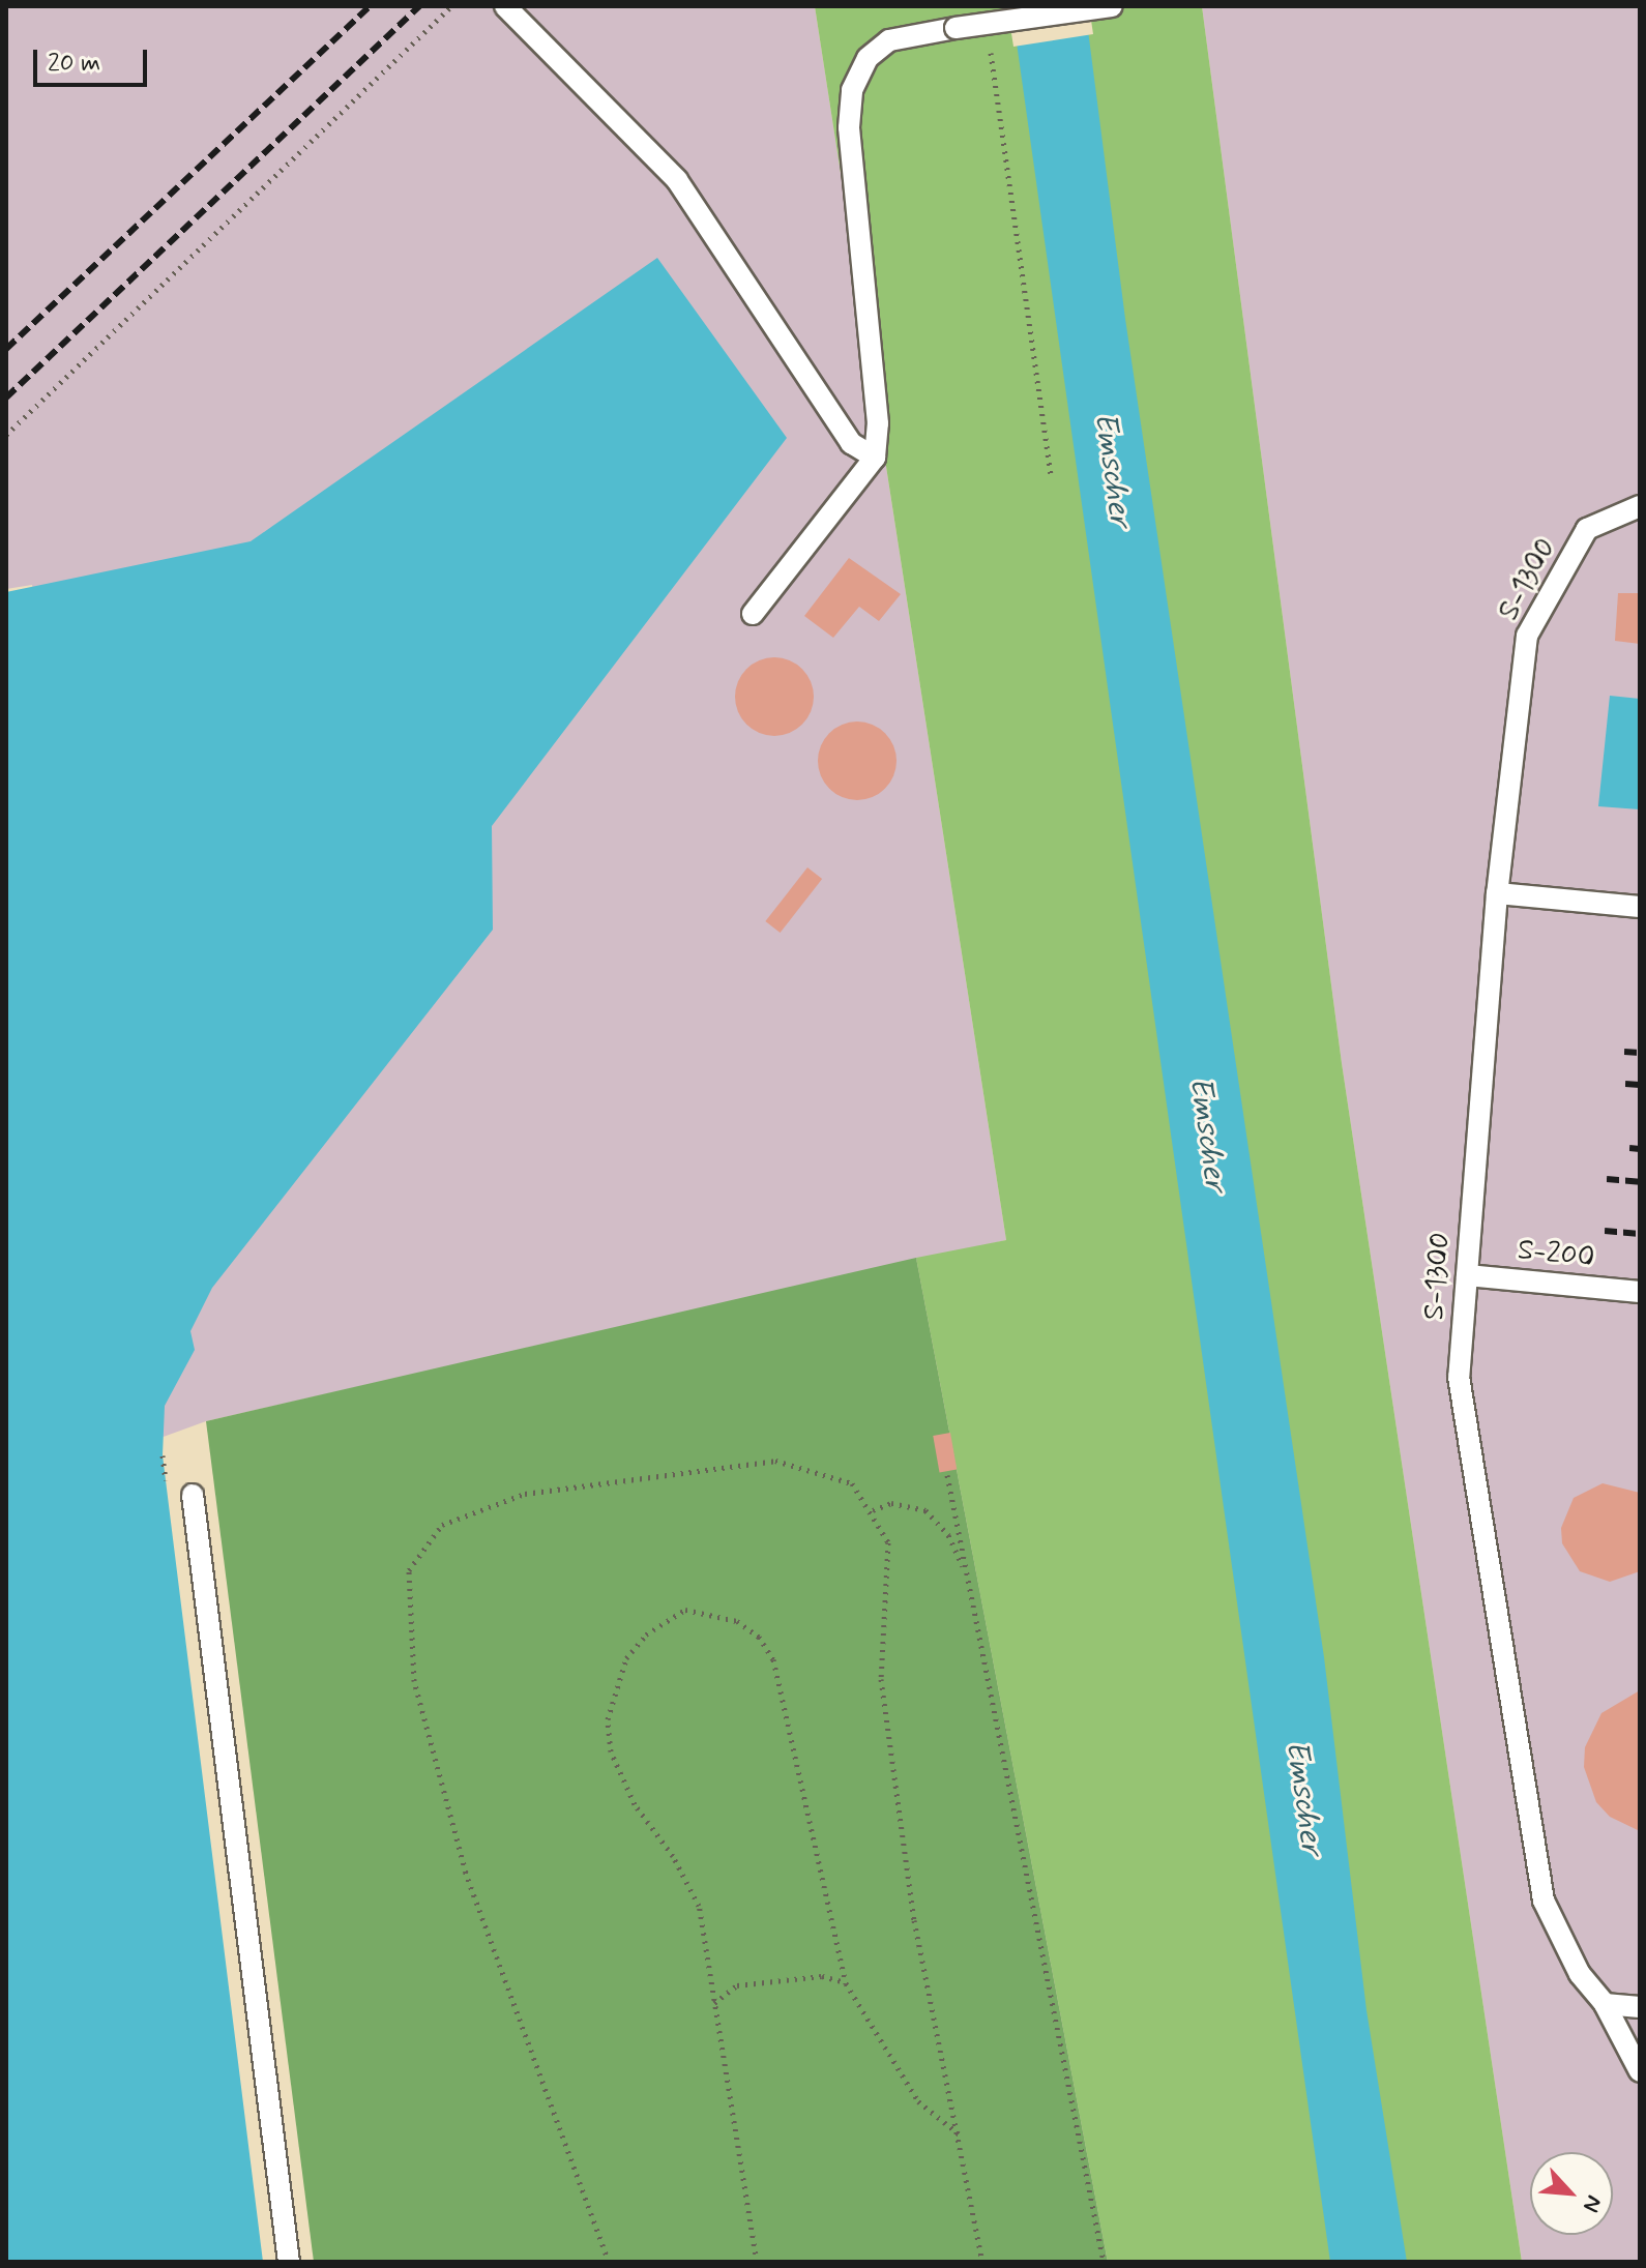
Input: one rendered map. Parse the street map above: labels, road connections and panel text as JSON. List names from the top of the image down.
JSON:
{
  "streets": {
    "lane": ["S-1300", "S-200"]
  },
  "crossings": [
    ["S-1300", "S-200"]
  ],
  "water": ["Emscher"],
  "scale_bar": "20 m",
  "north": "bottom right"
}
